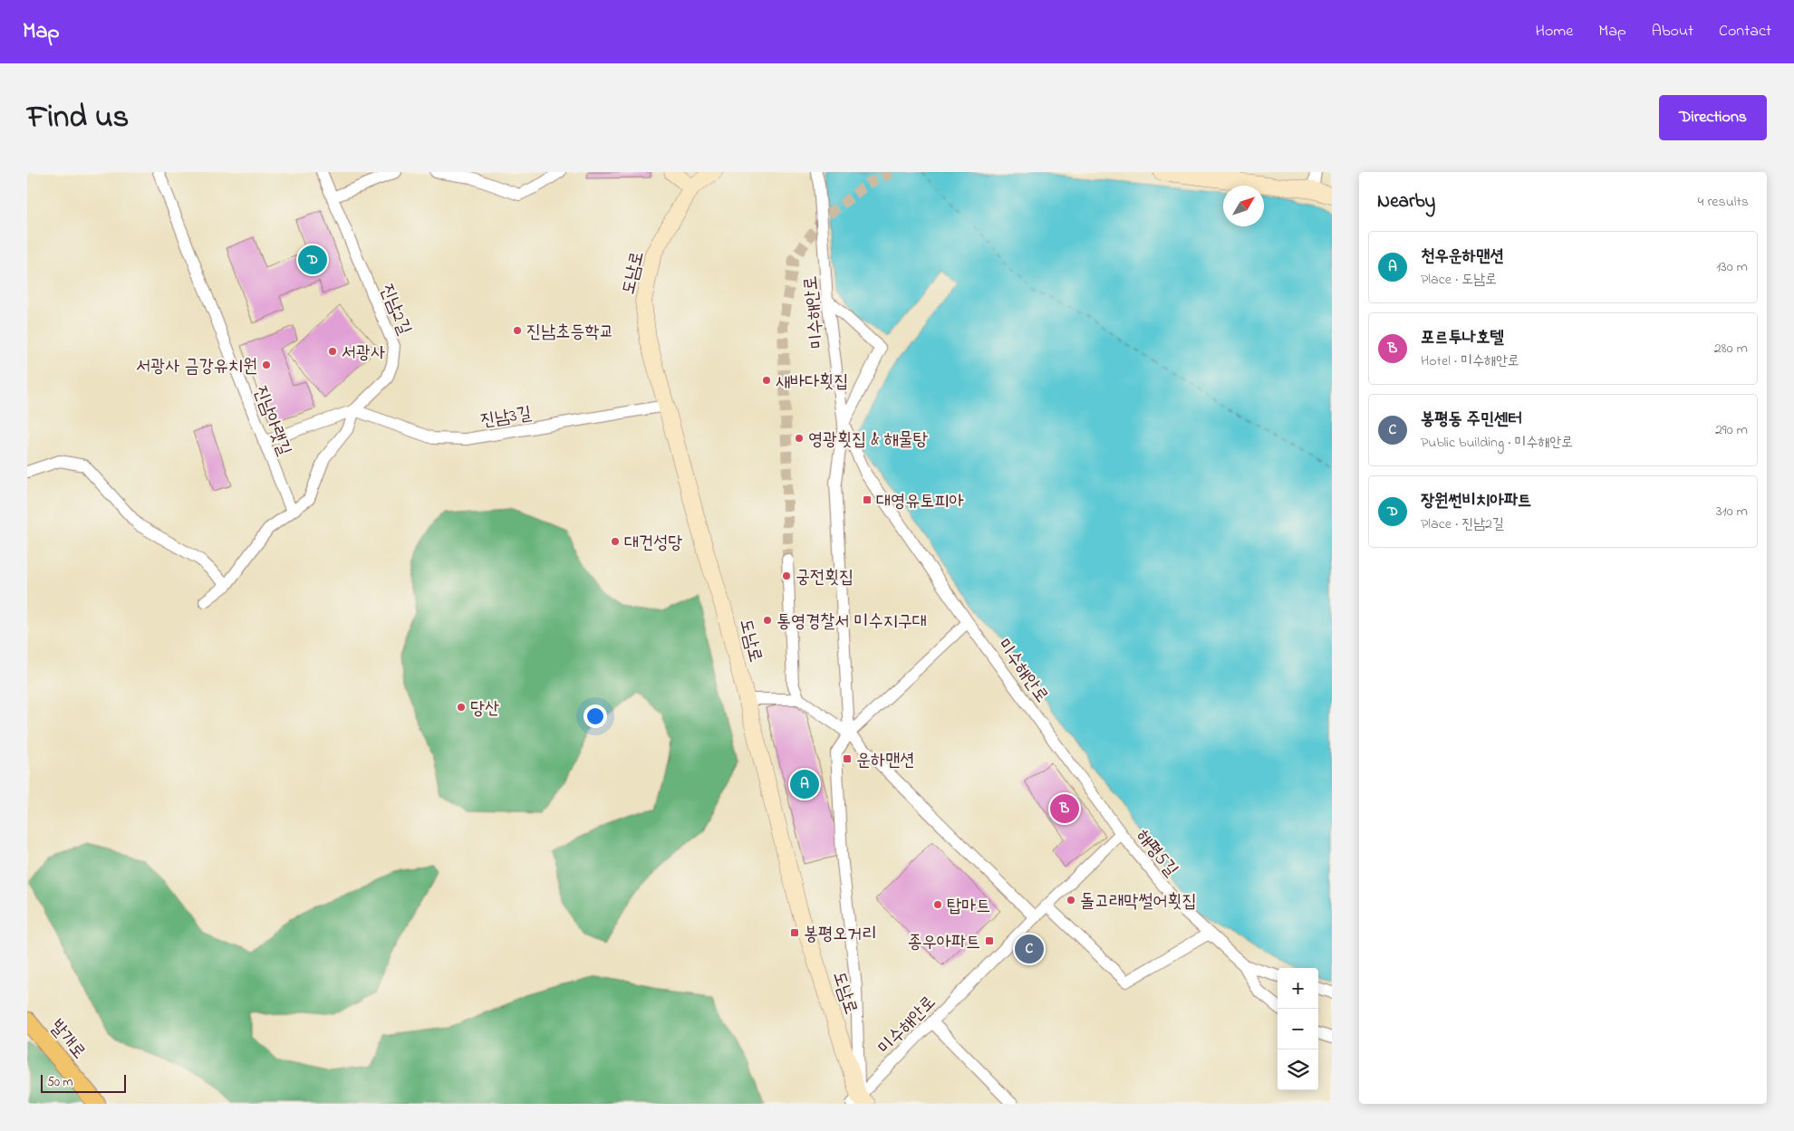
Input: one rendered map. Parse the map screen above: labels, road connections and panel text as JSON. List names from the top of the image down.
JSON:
{
  "streets": {
    "main road": ["도남로", "발개로"],
    "street": [
      "진남2길",
      "미수해안로",
      "진남3길",
      "진남아랫길",
      "해평5길"
    ]
  },
  "crossings": [
    ["도남로", "미수해안로"],
    ["도남로", "진남3길"],
    ["진남2길", "진남3길"],
    ["진남2길", "진남아랫길"],
    ["미수해안로", "해평5길"]
  ],
  "places": {
    "other": [
      "진남초등학교",
      "서광사",
      "서광사 금강유치원",
      "새바다횟집",
      "영광횟집 & 해물탕",
      "대건성당",
      "궁전횟집",
      "통영경찰서 미수지구대",
      "당산",
      "돌고래막썰어횟집",
      "탑마트"
    ],
    "transit": [
      "대영유토피아",
      "운하맨션",
      "봉평오거리",
      "종우아파트"
    ]
  },
  "scale_bar": "50 m",
  "north": "top right",
  "page": {
    "header": "Map",
    "nav": [
      "Home",
      "Map",
      "About",
      "Contact"
    ],
    "title": "Find us",
    "buttons": "Directions",
    "heading": ["Nearby", "4 results"],
    "list": [
      {
        "mark": "A",
        "name": "천우운하맨션",
        "note": "Place · 도남로",
        "value": "130 m"
      },
      {
        "mark": "B",
        "name": "포르투나호텔",
        "note": "Hotel · 미수해안로",
        "value": "280 m"
      },
      {
        "mark": "C",
        "name": "봉평동 주민센터",
        "note": "Public building · 미수해안로",
        "value": "290 m"
      },
      {
        "mark": "D",
        "name": "장원썬비치아파트",
        "note": "Place · 진남2길",
        "value": "310 m"
      }
    ],
    "pins": [
      "D",
      "A",
      "B",
      "C"
    ],
    "map_buttons": ["+", "−"],
    "scale": "50 m"
  }
}
